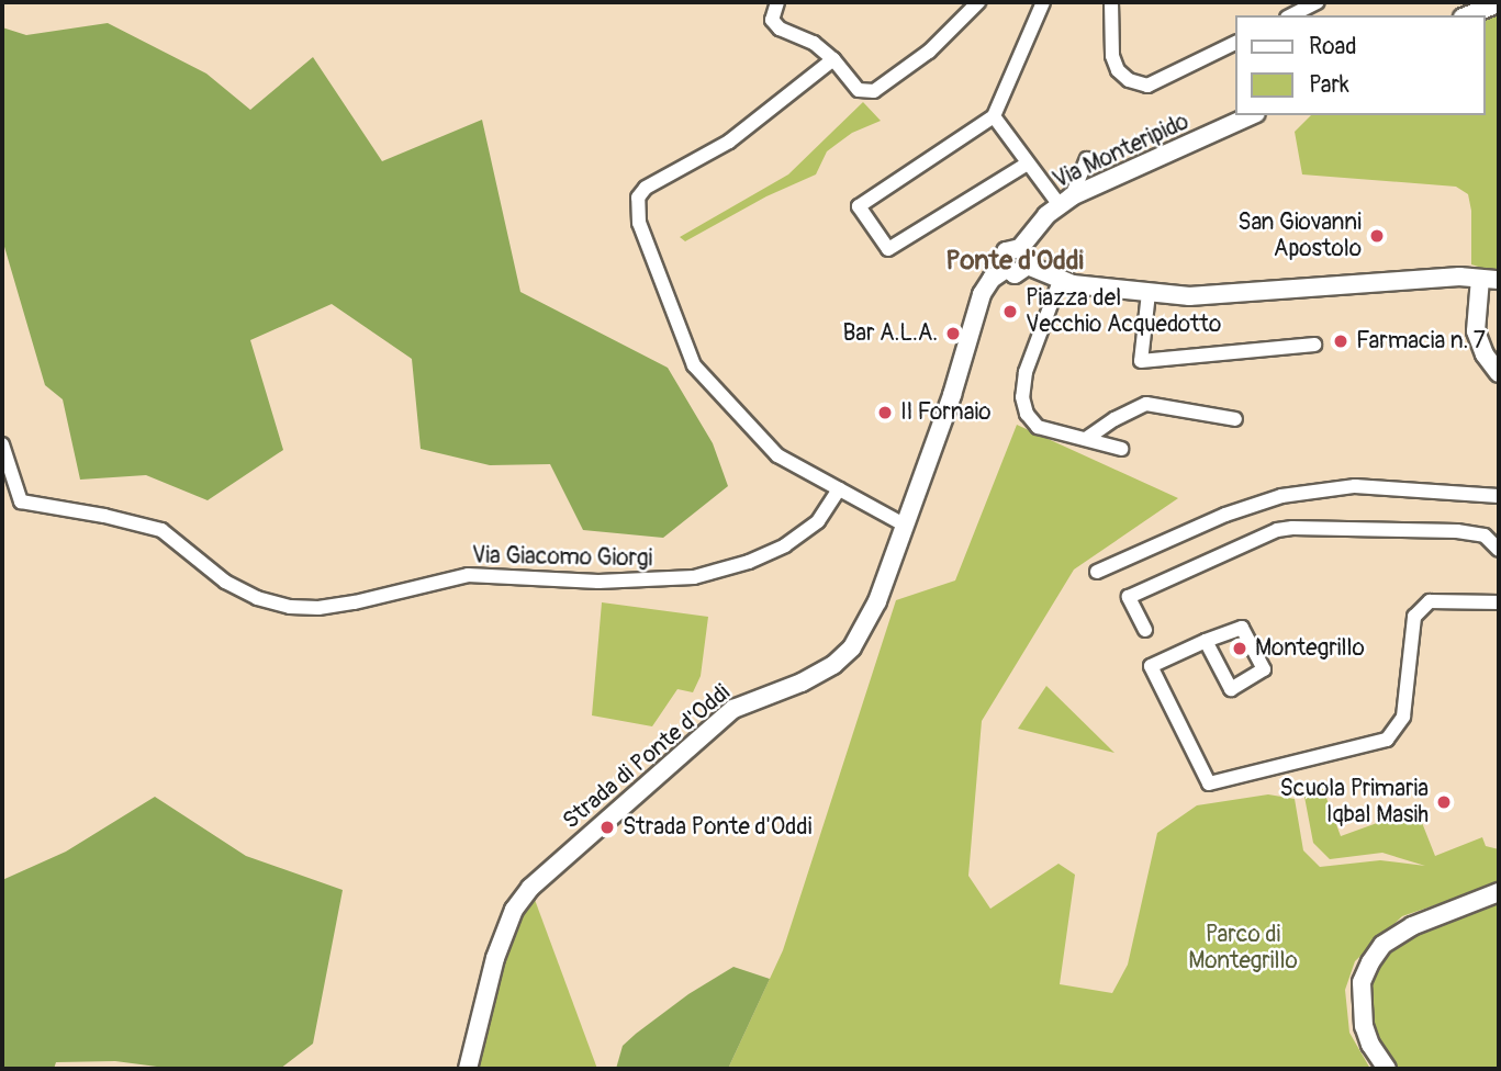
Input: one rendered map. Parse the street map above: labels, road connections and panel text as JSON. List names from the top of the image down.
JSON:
{
  "streets": {
    "street": ["Via Monteripido", "Via Giacomo Giorgi", "Strada di Ponte d'Oddi"]
  },
  "crossings": [
    ["Via Monteripido", "Strada di Ponte d'Oddi"]
  ],
  "districts": ["Ponte d'Oddi"],
  "parks": ["Parco di Montegrillo"],
  "places": [
    "San Giovanni Apostolo",
    "Piazza del Vecchio Acquedotto",
    "Bar A.L.A.",
    "Farmacia n. 7",
    "Il Fornaio",
    "Montegrillo",
    "Scuola Primaria Iqbal Masih",
    "Strada Ponte d'Oddi"
  ],
  "legend": ["Road", "Park"]
}
